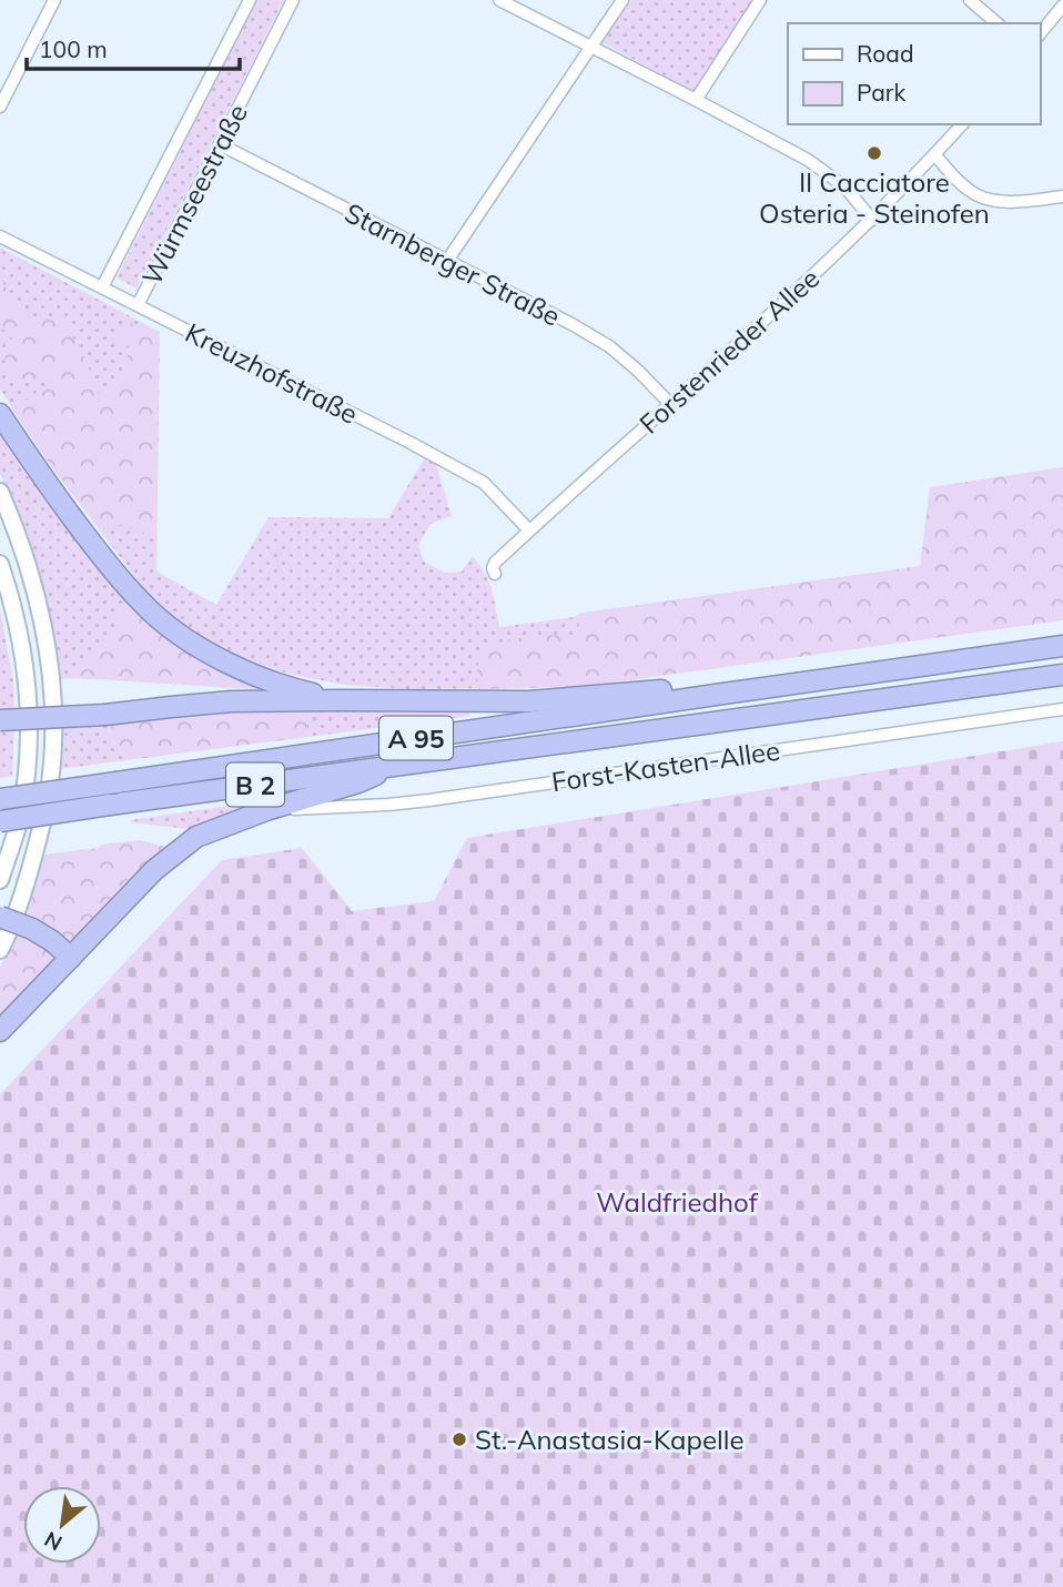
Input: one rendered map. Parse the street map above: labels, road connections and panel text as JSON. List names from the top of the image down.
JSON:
{
  "streets": {
    "highway": ["A 95", "B 2"],
    "street": [
      "Würmseestraße",
      "Starnberger Straße",
      "Forstenrieder Allee",
      "Kreuzhofstraße",
      "Forst-Kasten-Allee"
    ]
  },
  "crossings": [
    ["Würmseestraße", "Starnberger Straße"],
    ["Würmseestraße", "Kreuzhofstraße"],
    ["Starnberger Straße", "Forstenrieder Allee"],
    ["Forstenrieder Allee", "Kreuzhofstraße"],
    ["A 95", "B 2"]
  ],
  "parks": ["Waldfriedhof"],
  "places": ["Il Cacciatore Osteria - Steinofen", "St.-Anastasia-Kapelle"],
  "legend": ["Road", "Park"],
  "scale_bar": "100 m",
  "north": "bottom left"
}
